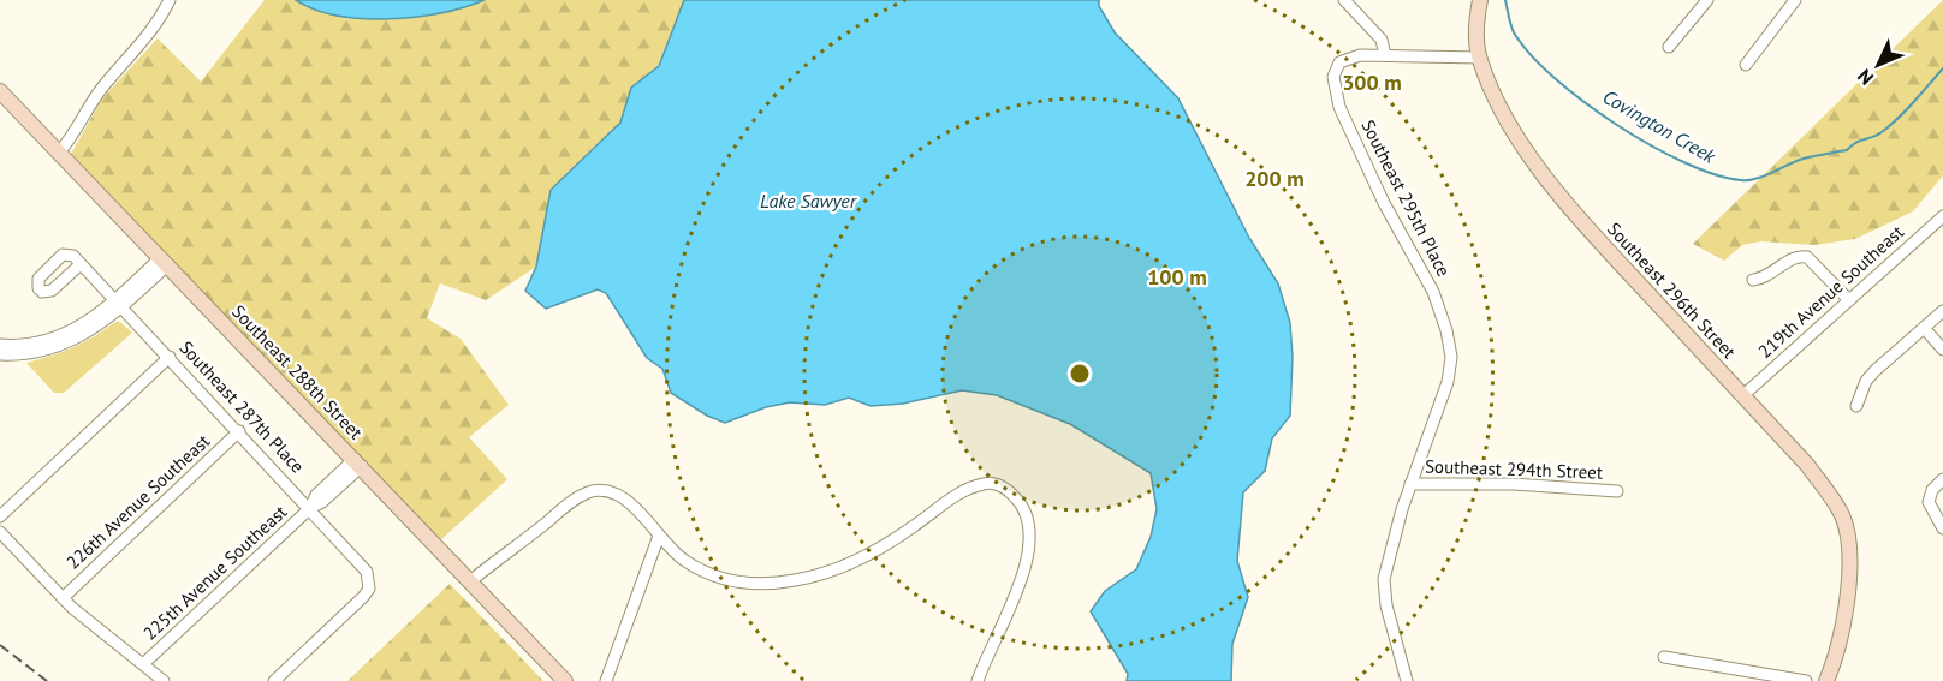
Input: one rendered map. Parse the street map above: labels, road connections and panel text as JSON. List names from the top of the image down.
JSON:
{
  "streets": {
    "street": [
      "Southeast 295th Place",
      "Southeast 296th Street",
      "219th Avenue Southeast",
      "Southeast 288th Street",
      "Southeast 287th Place",
      "Southeast 294th Street",
      "226th Avenue Southeast",
      "225th Avenue Southeast"
    ]
  },
  "crossings": [
    ["Southeast 295th Place", "Southeast 296th Street"],
    ["Southeast 295th Place", "Southeast 294th Street"],
    ["Southeast 296th Street", "219th Avenue Southeast"],
    ["Southeast 288th Street", "225th Avenue Southeast"],
    ["Southeast 287th Place", "226th Avenue Southeast"],
    ["Southeast 287th Place", "225th Avenue Southeast"]
  ],
  "water": ["Covington Creek", "Lake Sawyer"],
  "north": "bottom left",
  "rings": ["300 m", "200 m", "100 m"]
}
